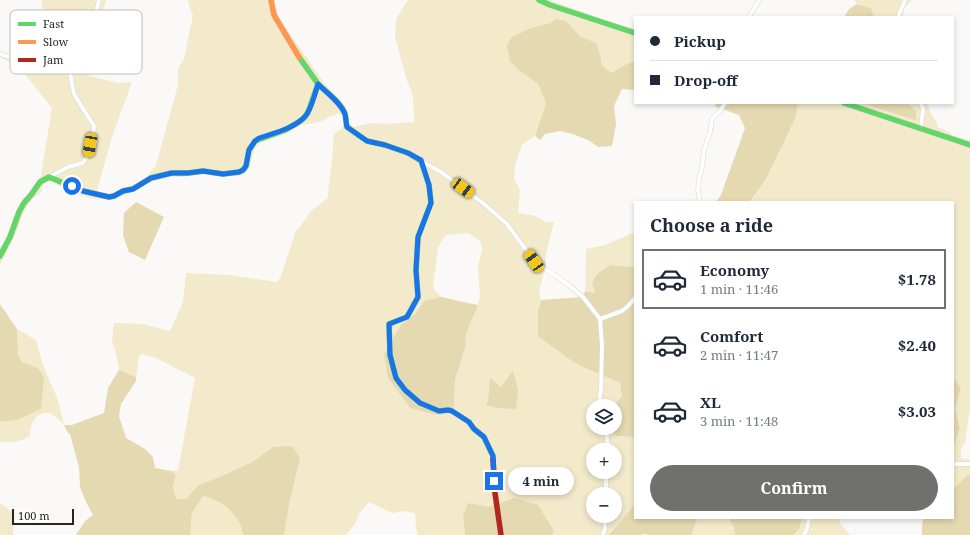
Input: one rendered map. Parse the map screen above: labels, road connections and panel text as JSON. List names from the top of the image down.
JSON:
{
  "legend": ["Fast", "Slow", "Jam"],
  "scale_bar": "100 m",
  "page": {
    "banner": ["Pickup", "Drop-off"],
    "heading": "Choose a ride",
    "list": [
      {
        "name": "Economy",
        "note": "1 min · 11:46",
        "value": "$1.78"
      },
      {
        "name": "Comfort",
        "note": "2 min · 11:47",
        "value": "$2.40"
      },
      {
        "name": "XL",
        "note": "3 min · 11:48",
        "value": "$3.03"
      }
    ],
    "map_buttons": ["+", "−"],
    "buttons": "Confirm",
    "bubble": "4 min",
    "scale": "100 m"
  }
}
